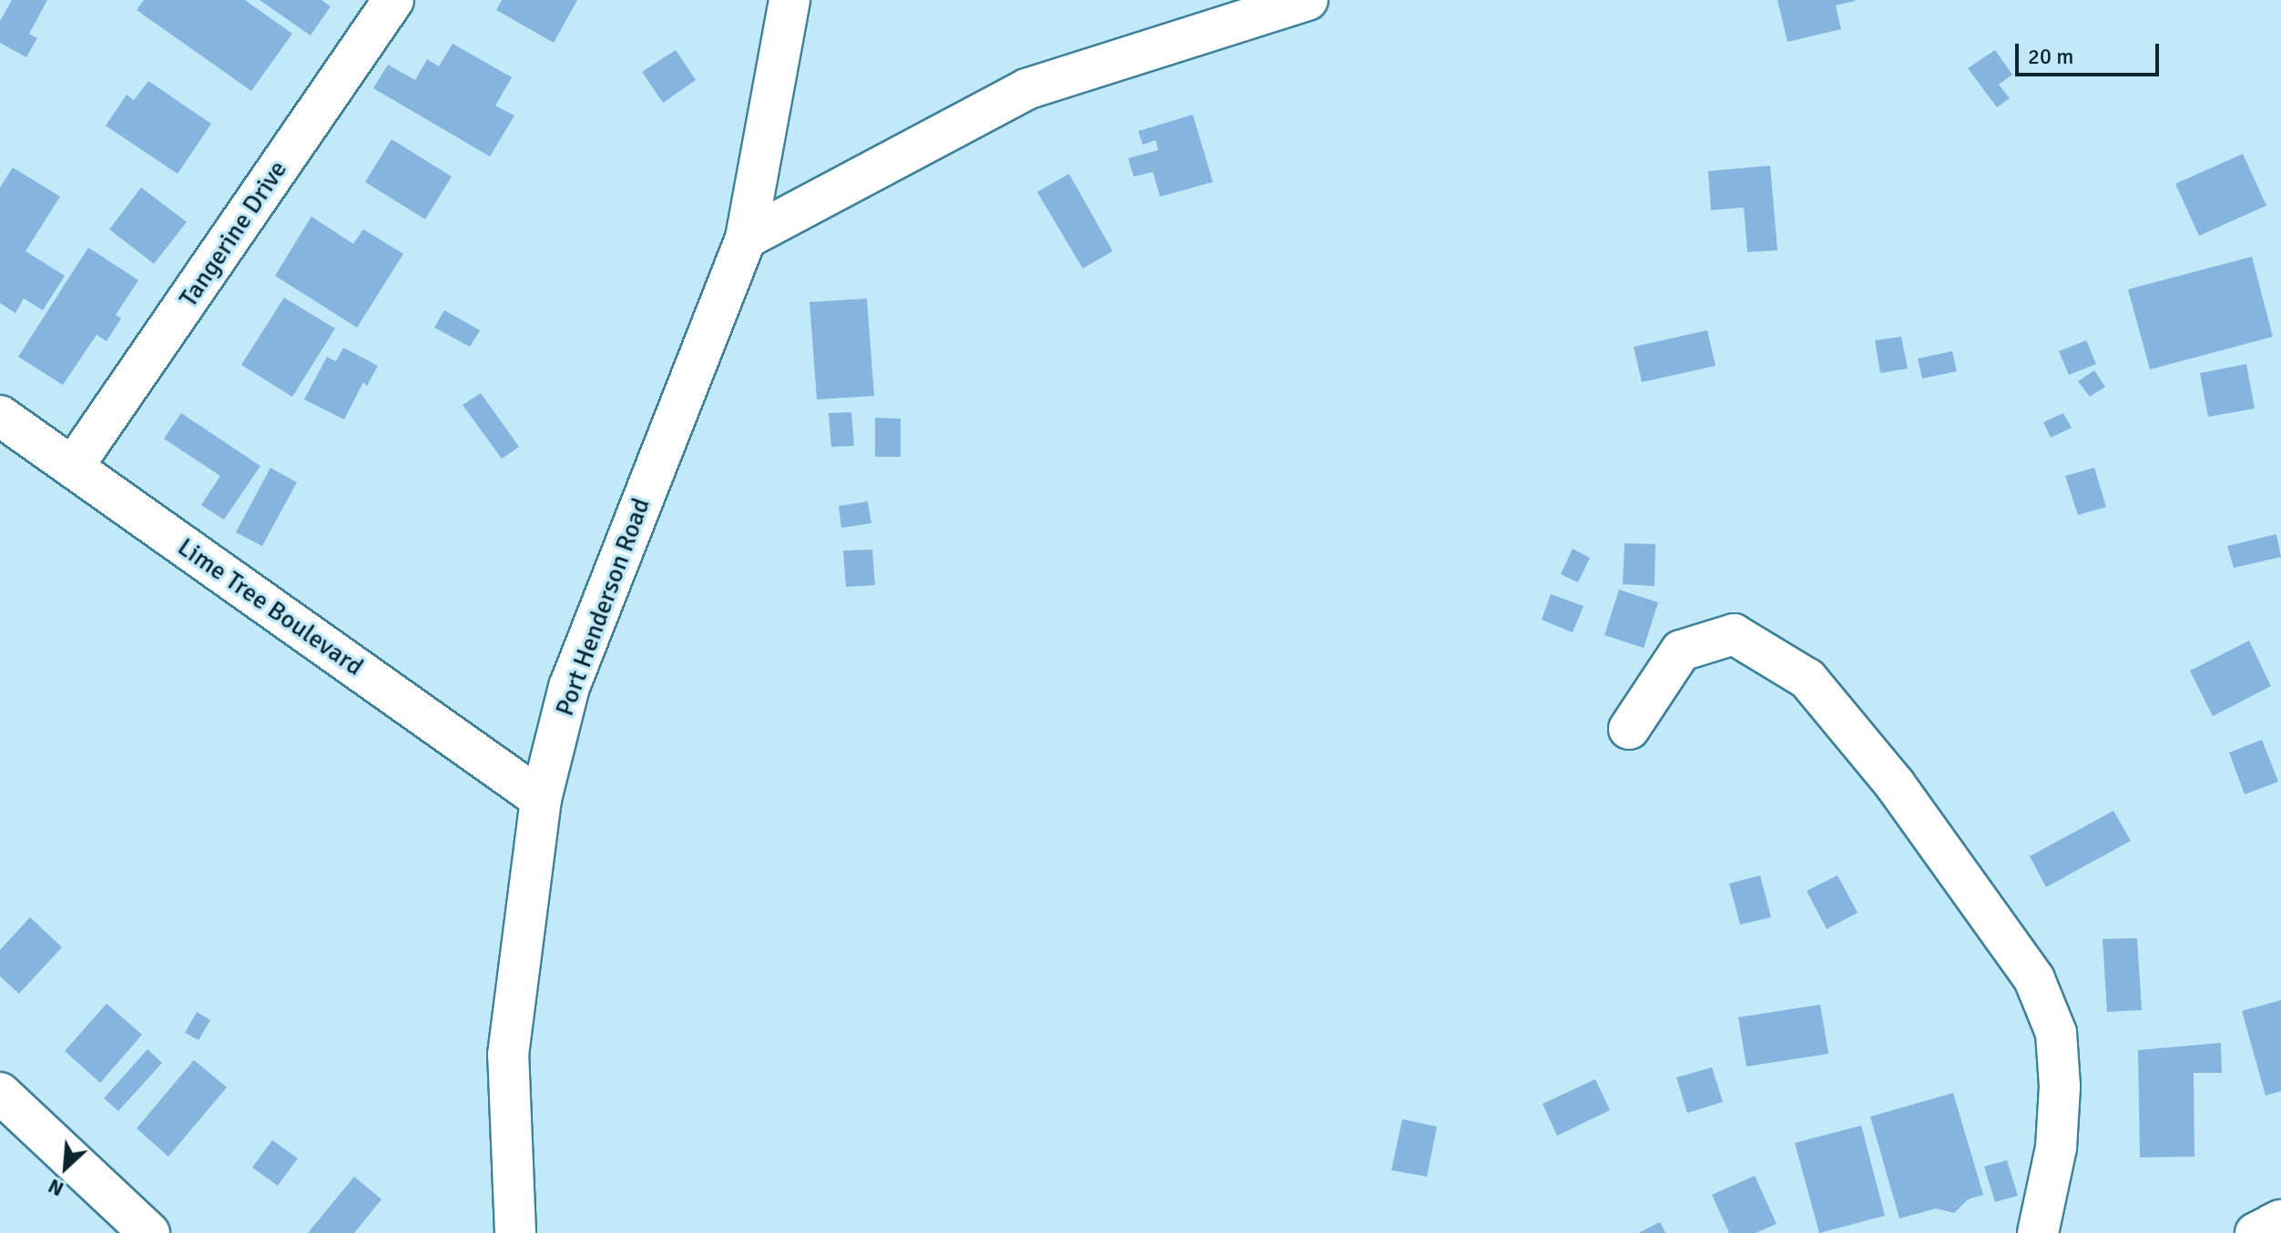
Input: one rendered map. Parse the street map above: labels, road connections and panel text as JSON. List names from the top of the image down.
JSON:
{
  "streets": {
    "street": ["Tangerine Drive", "Lime Tree Boulevard", "Port Henderson Road"]
  },
  "crossings": [
    ["Tangerine Drive", "Lime Tree Boulevard"],
    ["Lime Tree Boulevard", "Port Henderson Road"]
  ],
  "scale_bar": "20 m",
  "north": "bottom left"
}
